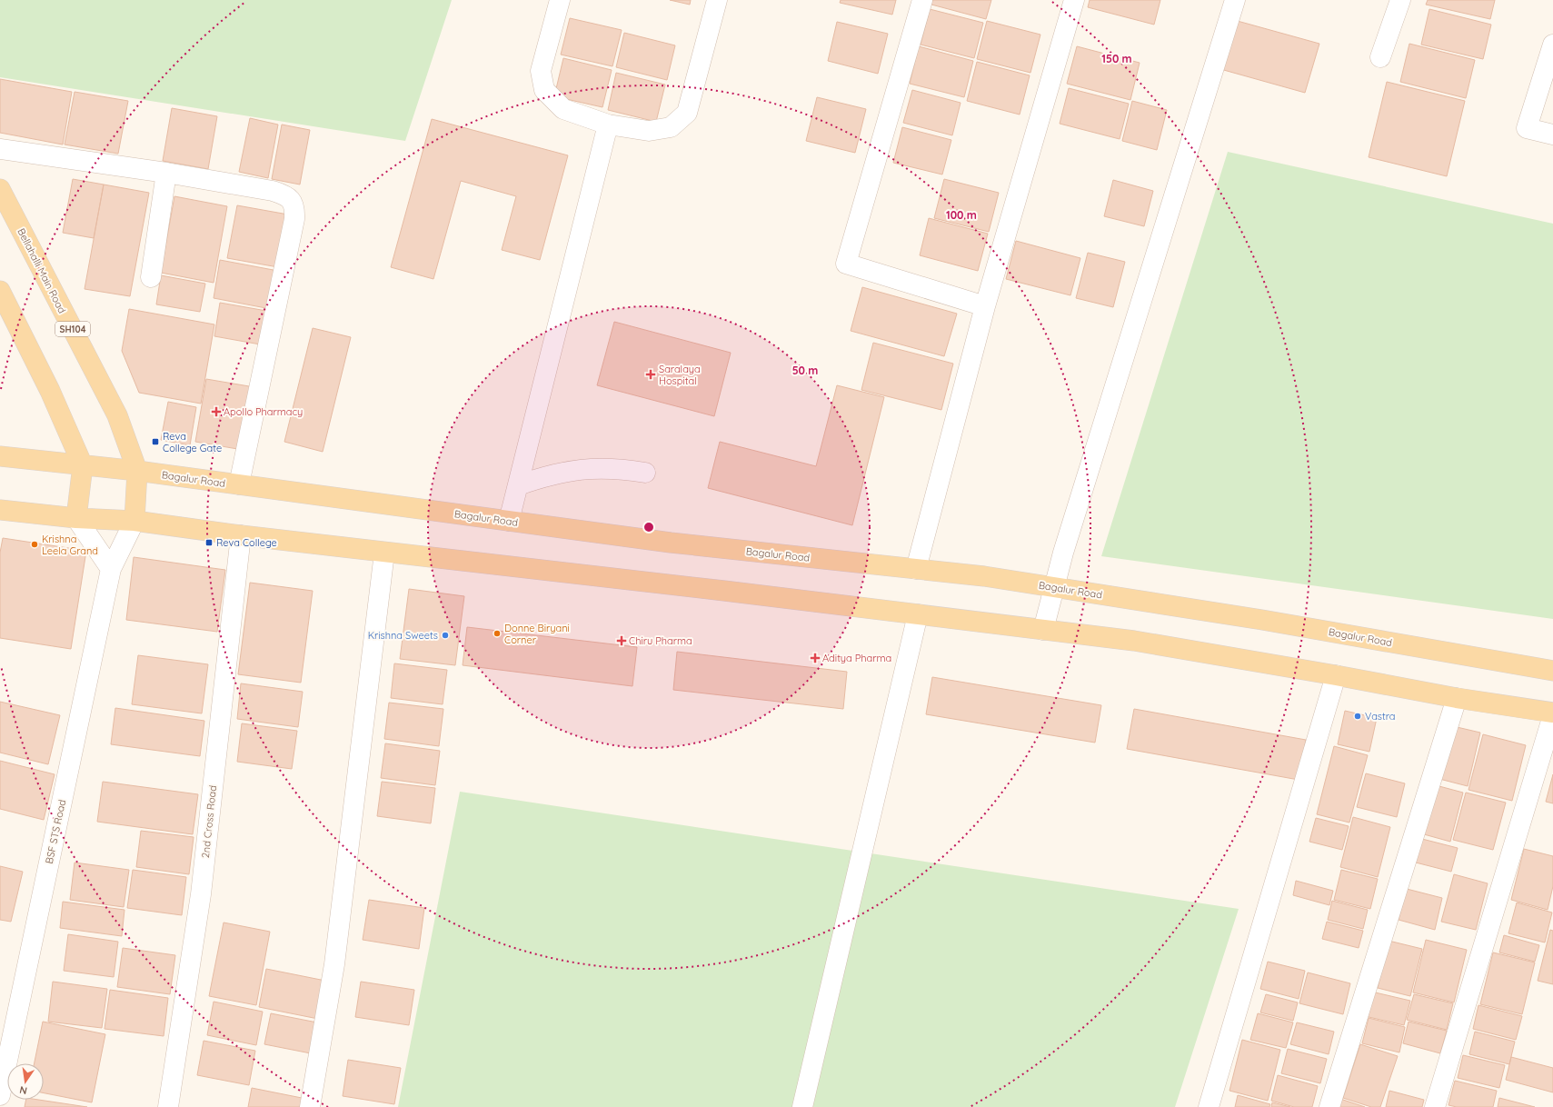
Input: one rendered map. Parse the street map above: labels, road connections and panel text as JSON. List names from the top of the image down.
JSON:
{
  "streets": {
    "main road": ["Bellahalli Main Road", "SH104", "Bagalur Road"],
    "street": ["2nd Cross Road", "BSF STS Road"]
  },
  "crossings": [
    ["Bellahalli Main Road", "SH104"],
    ["Bellahalli Main Road", "Bagalur Road"],
    ["SH104", "Bagalur Road"],
    ["SH104", "BSF STS Road"]
  ],
  "places": {
    "health": [
      "Saralaya Hospital",
      "Apollo Pharmacy",
      "Chiru Pharma",
      "Aditya Pharma"
    ],
    "transit": ["Reva College Gate", "Reva College"],
    "other": [
      "Krishna Leela Grand",
      "Donne Biryani Corner",
      "Krishna Sweets",
      "Vastra"
    ]
  },
  "north": "bottom",
  "rings": ["150 m", "100 m", "50 m"]
}
